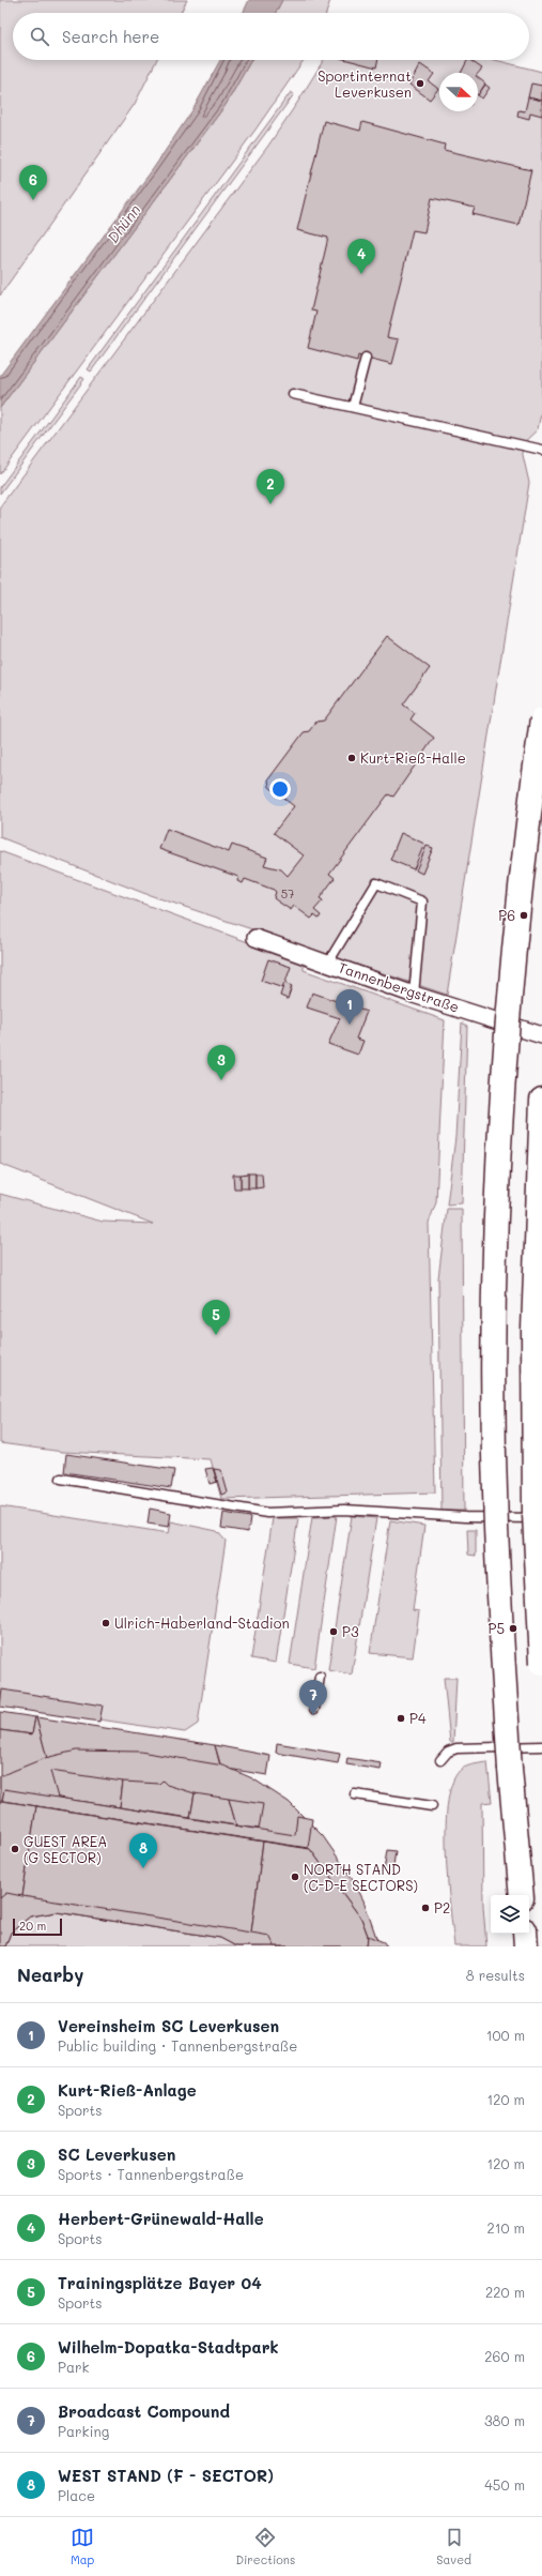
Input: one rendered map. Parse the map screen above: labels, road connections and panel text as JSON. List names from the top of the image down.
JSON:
{
  "streets": {
    "street": ["Tannenbergstraße"]
  },
  "water": ["Dhünn"],
  "places": [
    "Sportinternat Leverkusen",
    "Kurt-Rieß-Halle",
    "P6",
    "Ulrich-Haberland-Stadion",
    "P5",
    "P3",
    "P4",
    "GUEST AREA (G SECTOR)",
    "NORTH STAND (C-D-E SECTORS)",
    "P2"
  ],
  "house_numbers": ["57"],
  "scale_bar": "20 m",
  "north": "right",
  "page": {
    "search": "Search here",
    "pins": [
      "6",
      "4",
      "2",
      "1",
      "3",
      "5",
      "7",
      "8"
    ],
    "scale": "20 m",
    "heading": ["Nearby", "8 results"],
    "list": [
      {
        "mark": "1",
        "name": "Vereinsheim SC Leverkusen",
        "note": "Public building · Tannenbergstraße",
        "value": "100 m"
      },
      {
        "mark": "2",
        "name": "Kurt-Rieß-Anlage",
        "note": "Sports",
        "value": "120 m"
      },
      {
        "mark": "3",
        "name": "SC Leverkusen",
        "note": "Sports · Tannenbergstraße",
        "value": "120 m"
      },
      {
        "mark": "4",
        "name": "Herbert-Grünewald-Halle",
        "note": "Sports",
        "value": "210 m"
      },
      {
        "mark": "5",
        "name": "Trainingsplätze Bayer 04",
        "note": "Sports",
        "value": "220 m"
      },
      {
        "mark": "6",
        "name": "Wilhelm-Dopatka-Stadtpark",
        "note": "Park",
        "value": "260 m"
      },
      {
        "mark": "7",
        "name": "Broadcast Compound",
        "note": "Parking",
        "value": "380 m"
      },
      {
        "mark": "8",
        "name": "WEST STAND (F - SECTOR)",
        "note": "Place",
        "value": "450 m"
      }
    ],
    "nav": ["Map", "Directions", "Saved"]
  }
}
